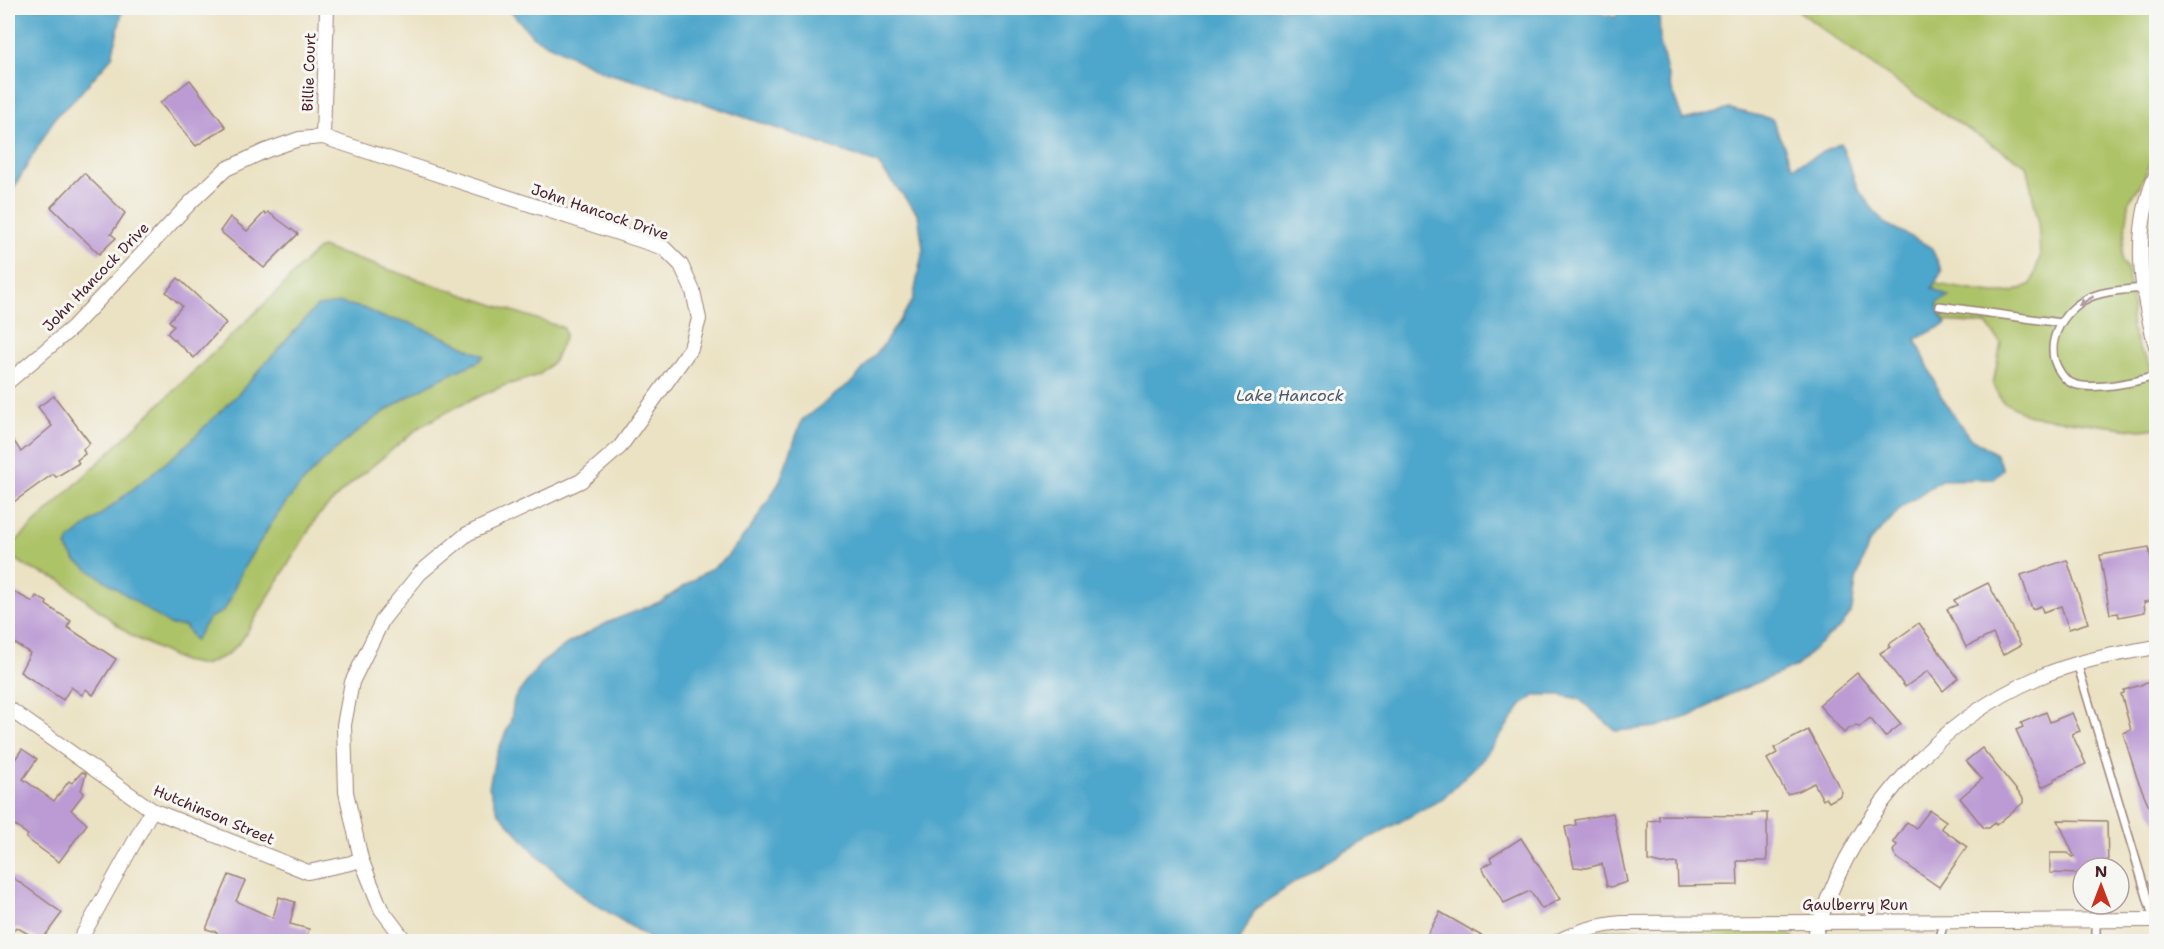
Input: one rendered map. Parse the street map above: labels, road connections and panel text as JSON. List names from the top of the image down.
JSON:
{
  "streets": {
    "street": [
      "Billie Court",
      "John Hancock Drive",
      "Hutchinson Street",
      "Gaulberry Run"
    ]
  },
  "crossings": [
    ["Billie Court", "John Hancock Drive"],
    ["John Hancock Drive", "Hutchinson Street"]
  ],
  "water": ["Lake Hancock"],
  "north": "top"
}
